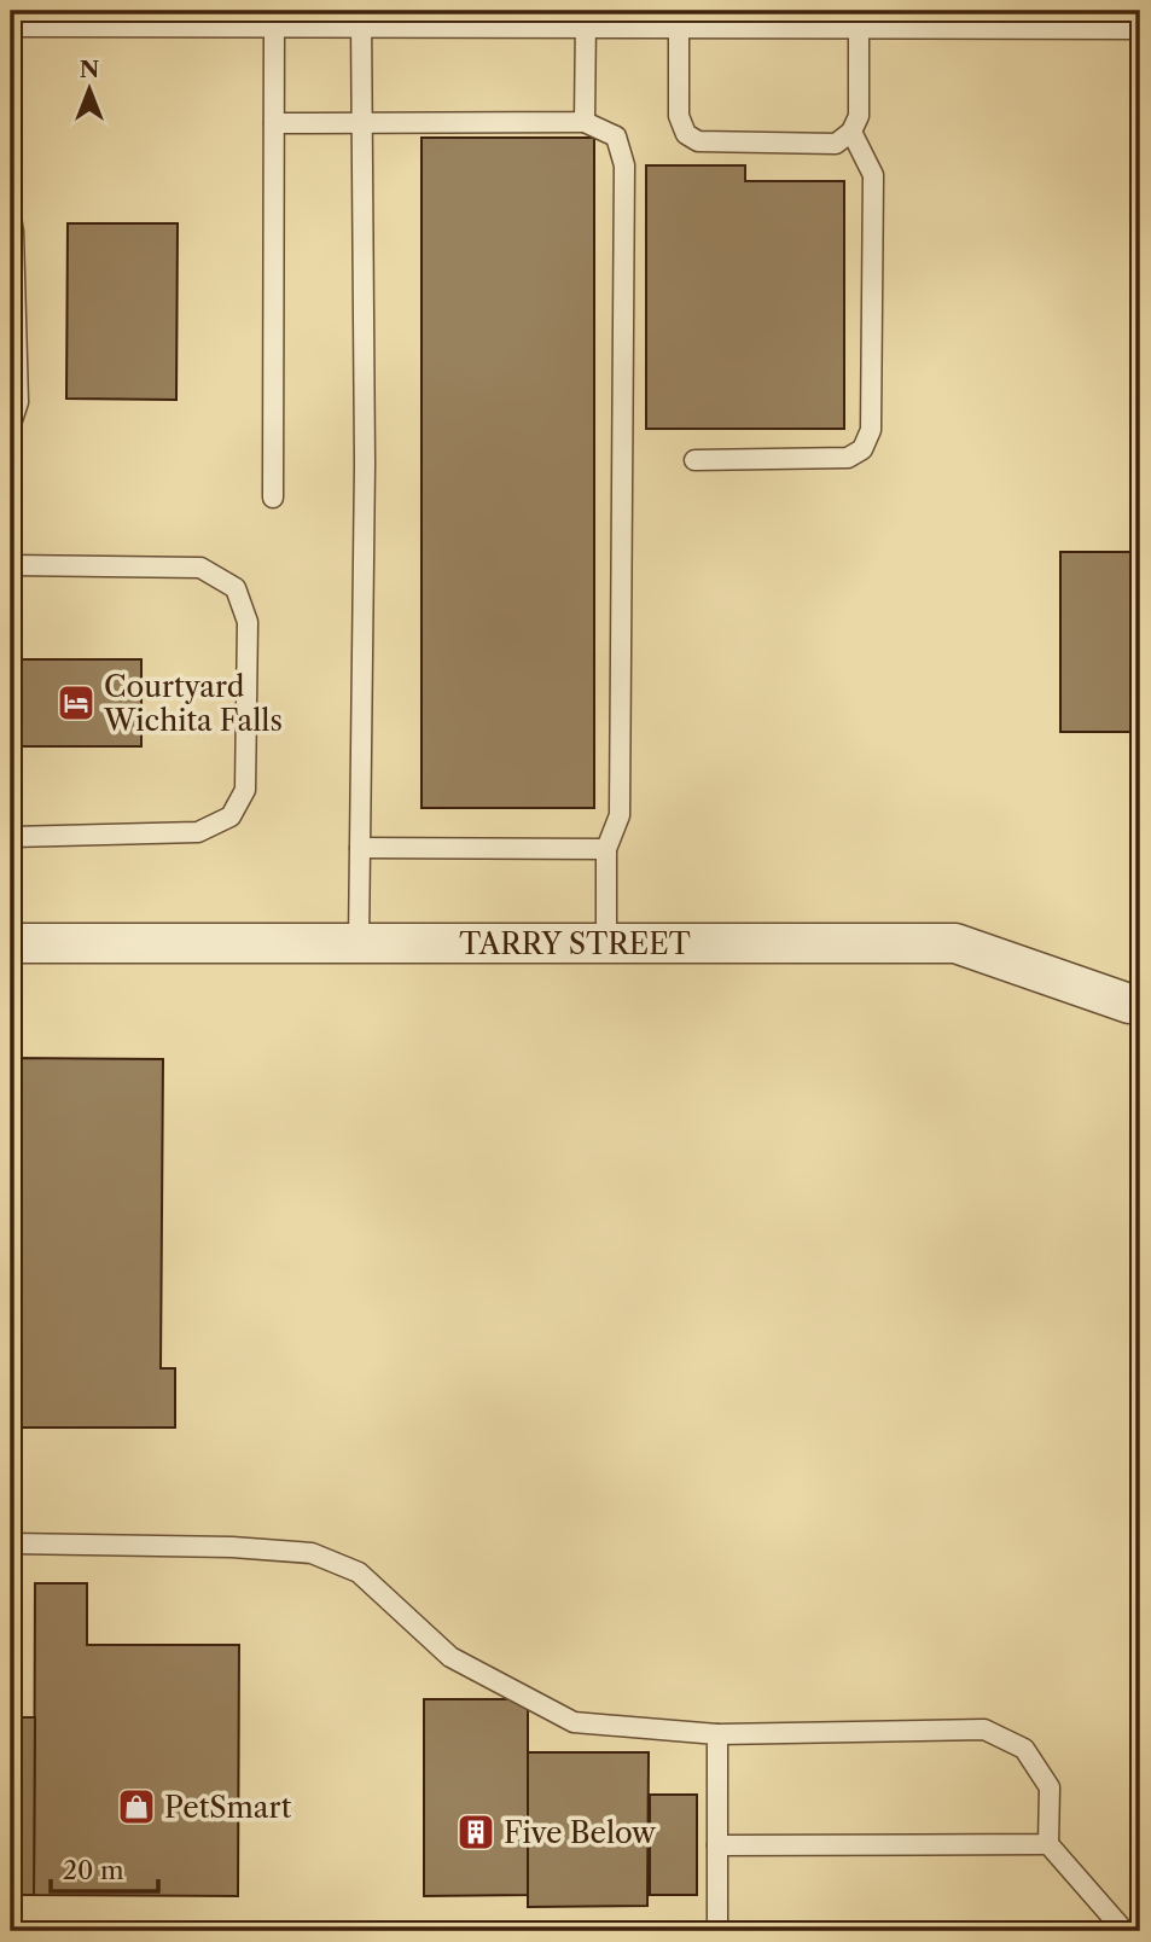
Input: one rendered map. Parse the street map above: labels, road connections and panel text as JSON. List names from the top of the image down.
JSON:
{
  "streets": {
    "street": ["TARRY STREET"]
  },
  "places": {
    "hotel": ["Courtyard Wichita Falls"],
    "shop": ["PetSmart"],
    "building": ["Five Below"]
  },
  "scale_bar": "20 m",
  "north": "top"
}
